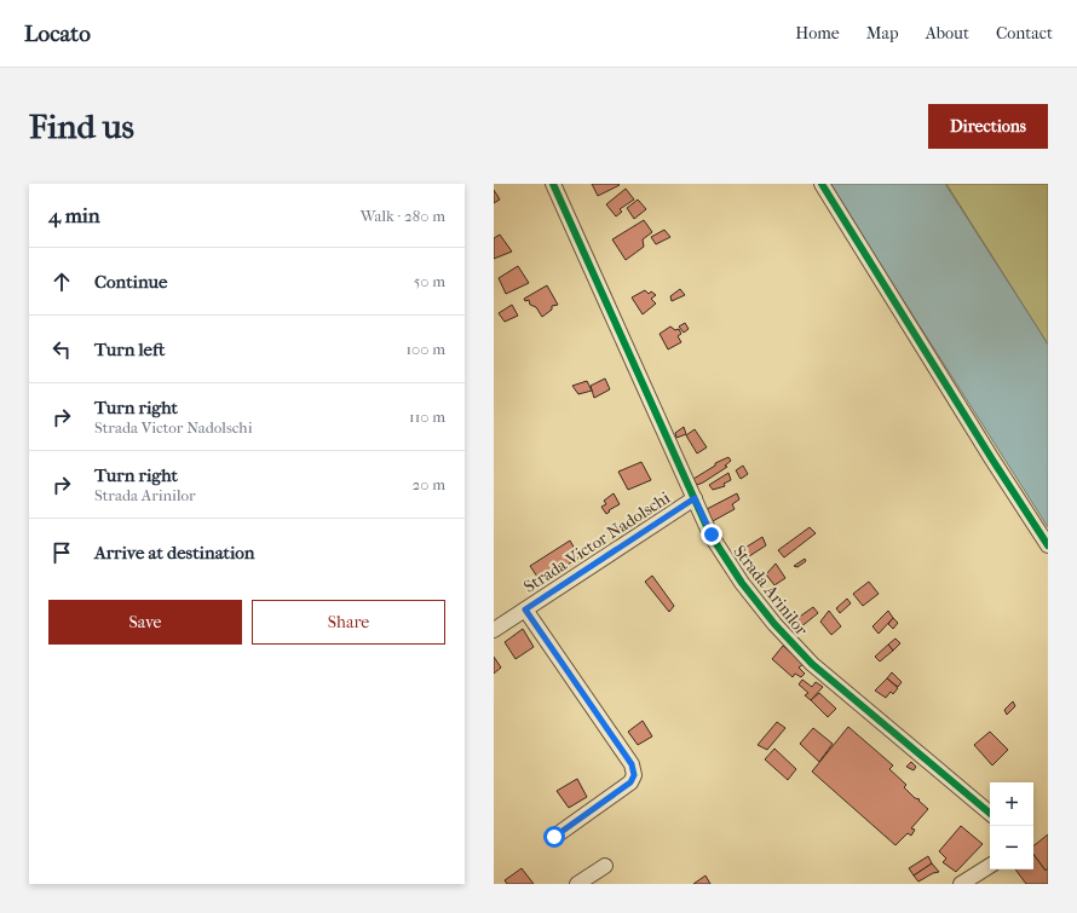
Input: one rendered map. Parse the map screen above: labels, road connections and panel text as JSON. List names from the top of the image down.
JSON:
{
  "streets": {
    "street": ["Strada Victor Nadolschi", "Strada Arinilor"]
  },
  "crossings": [
    ["Strada Victor Nadolschi", "Strada Arinilor"]
  ],
  "page": {
    "header": "Locato",
    "nav": [
      "Home",
      "Map",
      "About",
      "Contact"
    ],
    "buttons": [
      "Directions",
      ["Save", "Share"]
    ],
    "title": "Find us",
    "heading": ["4 min", "Walk · 280 m"],
    "list": [
      ["Continue", "50 m"],
      ["Turn left", "100 m"],
      ["Turn right", "Strada Victor Nadolschi", "110 m"],
      ["Turn right", "Strada Arinilor", "20 m"],
      "Arrive at destination"
    ],
    "map_buttons": ["+", "−"]
  }
}
